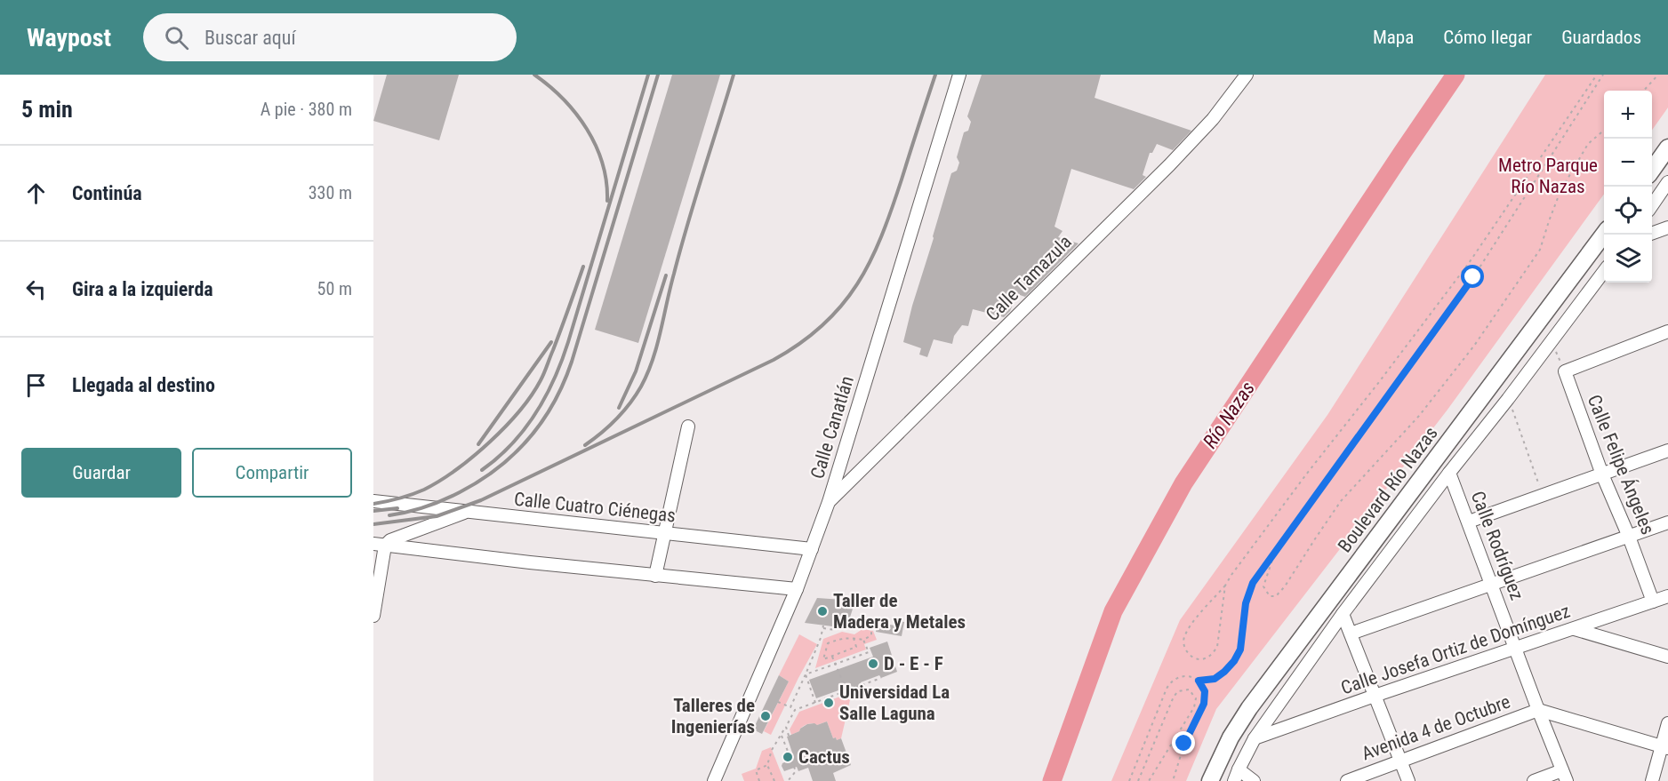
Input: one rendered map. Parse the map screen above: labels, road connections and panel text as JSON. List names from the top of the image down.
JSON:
{
  "streets": {
    "main road": ["Boulevard Río Nazas"],
    "street": [
      "Calle Tamazula",
      "Calle Canatlán",
      "Calle Felipe Ángeles",
      "Calle Cuatro Ciénegas",
      "Calle Rodríguez",
      "Calle Josefa Ortiz de Domínguez",
      "Avenida 4 de Octubre"
    ]
  },
  "crossings": [
    ["Calle Tamazula", "Calle Canatlán"],
    ["Calle Canatlán", "Calle Cuatro Ciénegas"],
    ["Calle Felipe Ángeles", "Calle Josefa Ortiz de Domínguez"],
    ["Boulevard Río Nazas", "Calle Rodríguez"],
    ["Boulevard Río Nazas", "Calle Josefa Ortiz de Domínguez"],
    ["Calle Rodríguez", "Calle Josefa Ortiz de Domínguez"],
    ["Calle Rodríguez", "Avenida 4 de Octubre"]
  ],
  "water": ["Río Nazas"],
  "parks": ["Metro Parque Río Nazas"],
  "places": [
    "Taller de Madera y Metales",
    "D - E - F",
    "Universidad La Salle Laguna",
    "Talleres de Ingenierías",
    "Cactus"
  ],
  "page": {
    "header": "Waypost",
    "search": "Buscar aquí",
    "nav": ["Mapa", "Cómo llegar", "Guardados"],
    "heading": ["5 min", "A pie · 380 m"],
    "map_buttons": ["+", "−"],
    "list": [
      ["Continúa", "330 m"],
      ["Gira a la izquierda", "50 m"],
      "Llegada al destino"
    ],
    "buttons": ["Guardar", "Compartir"]
  }
}
